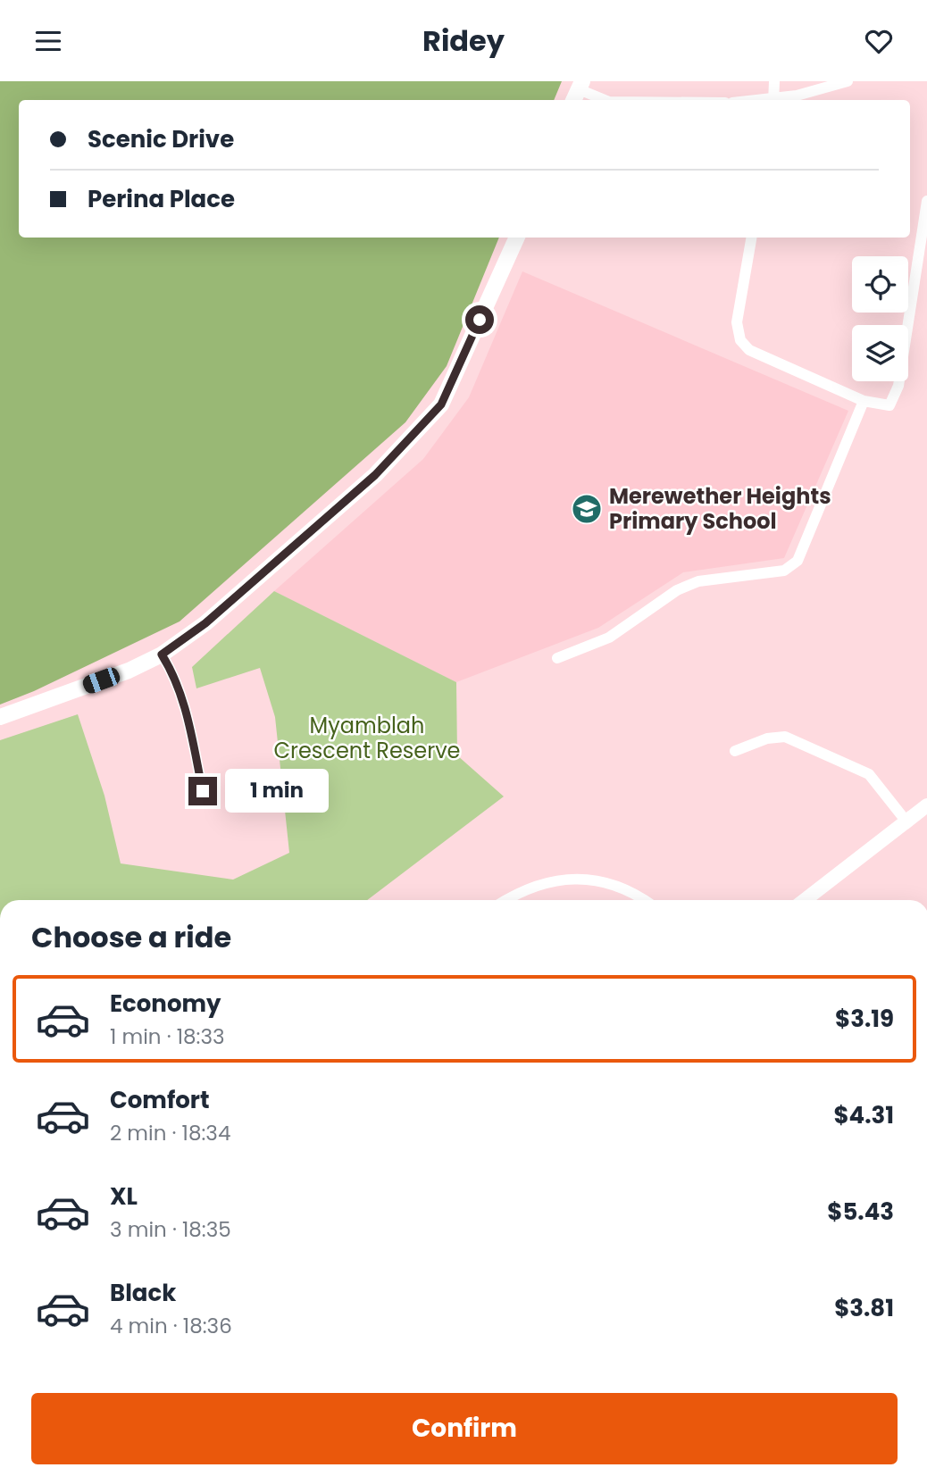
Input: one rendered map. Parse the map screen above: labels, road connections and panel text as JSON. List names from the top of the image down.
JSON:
{
  "parks": ["Myamblah Crescent Reserve"],
  "places": {
    "school or university": ["Merewether Heights Primary School"]
  },
  "page": {
    "header": "Ridey",
    "banner": ["Scenic Drive", "Perina Place"],
    "bubble": "1 min",
    "heading": "Choose a ride",
    "list": [
      {
        "name": "Economy",
        "note": "1 min · 18:33",
        "value": "$3.19"
      },
      {
        "name": "Comfort",
        "note": "2 min · 18:34",
        "value": "$4.31"
      },
      {
        "name": "XL",
        "note": "3 min · 18:35",
        "value": "$5.43"
      },
      {
        "name": "Black",
        "note": "4 min · 18:36",
        "value": "$3.81"
      }
    ],
    "buttons": "Confirm"
  }
}
